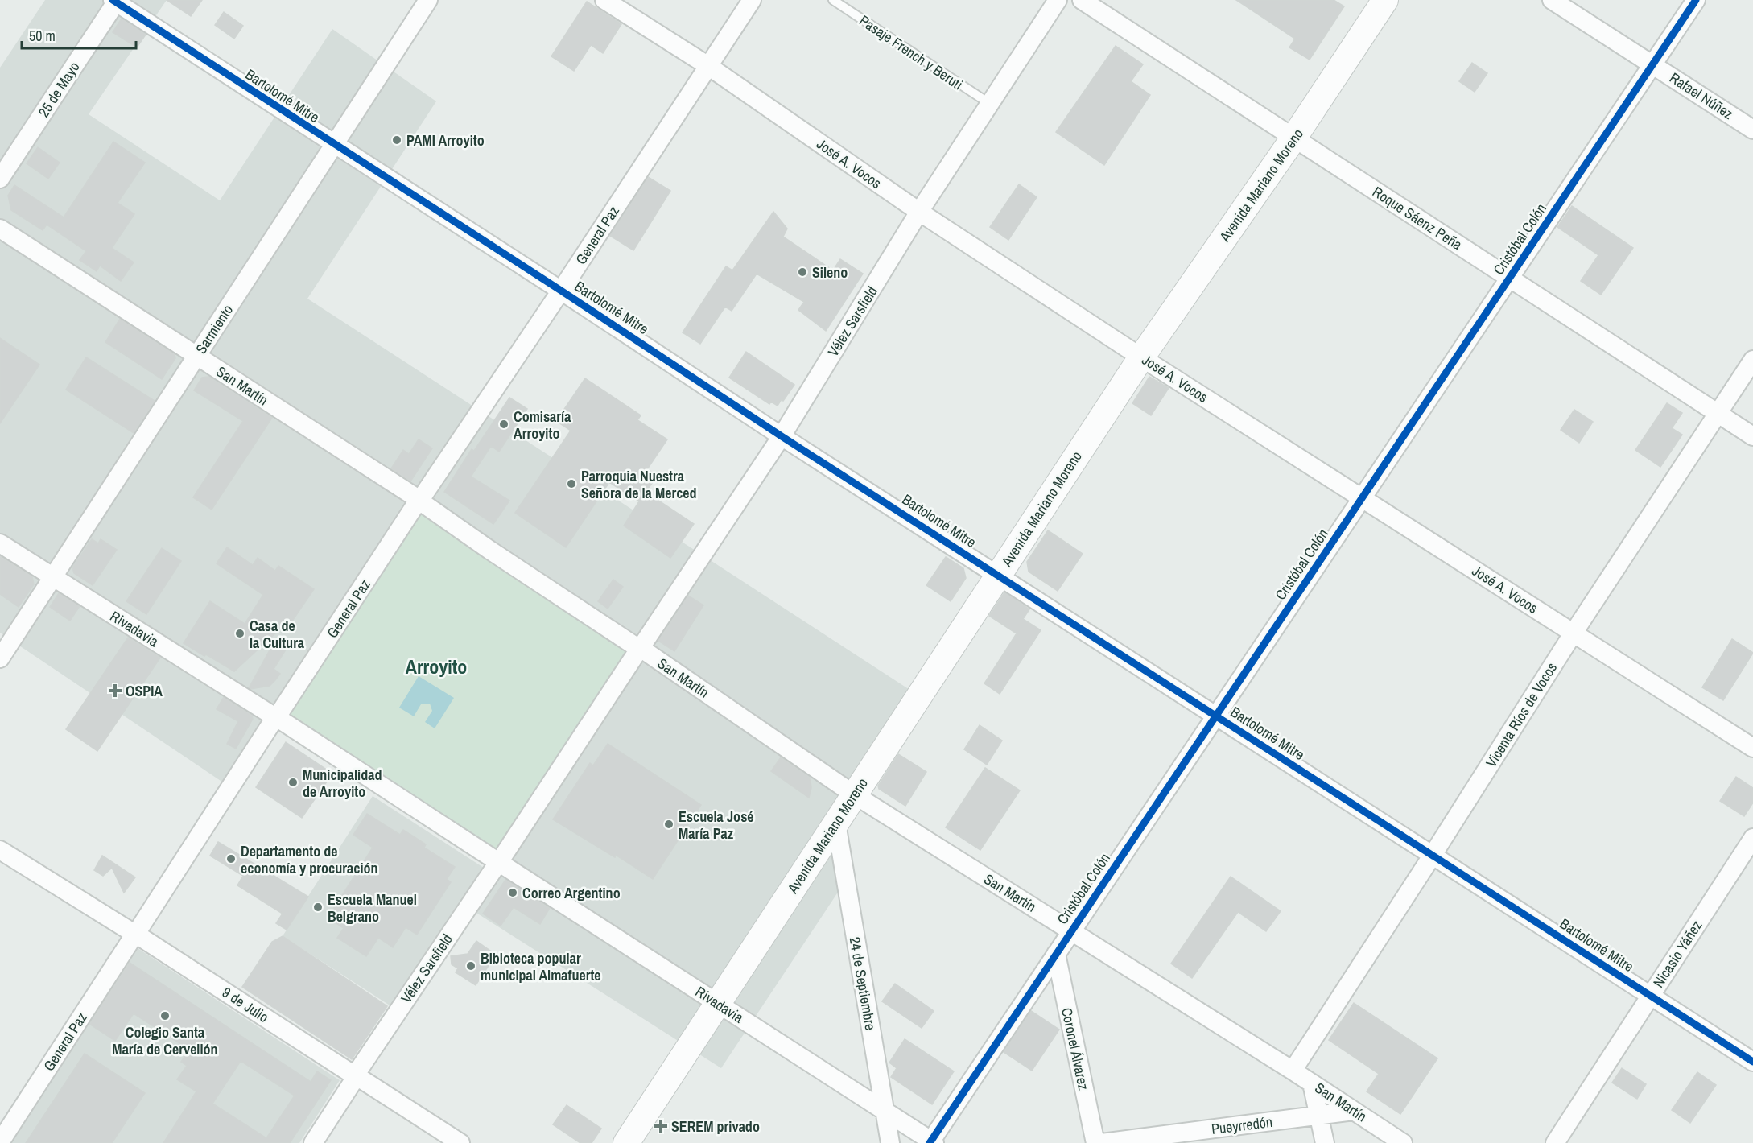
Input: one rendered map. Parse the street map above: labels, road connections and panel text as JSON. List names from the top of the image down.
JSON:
{
  "streets": {
    "main road": ["Avenida Mariano Moreno"],
    "street": [
      "25 de Mayo",
      "Bartolomé Mitre",
      "Rafael Núñez",
      "José A. Vocos",
      "Roque Sáenz Peña",
      "General Paz",
      "Cristóbal Colón",
      "Vélez Sarsfield",
      "Sarmiento",
      "San Martín",
      "Rivadavia",
      "Vicenta Ríos de Vocos",
      "Nicasio Yáñez",
      "24 de Septiembre",
      "9 de Julio",
      "Coronel Álvarez",
      "Pueyrredón"
    ],
    "lane": ["Pasaje French y Beruti"]
  },
  "crossings": [
    ["Pasaje French y Beruti", "Vélez Sarsfield"],
    ["25 de Mayo", "Bartolomé Mitre"],
    ["Bartolomé Mitre", "Avenida Mariano Moreno"],
    ["Bartolomé Mitre", "General Paz"],
    ["Bartolomé Mitre", "Cristóbal Colón"],
    ["Bartolomé Mitre", "Vélez Sarsfield"],
    ["Bartolomé Mitre", "Sarmiento"],
    ["Bartolomé Mitre", "Vicenta Ríos de Vocos"],
    ["Bartolomé Mitre", "Nicasio Yáñez"],
    ["Rafael Núñez", "Cristóbal Colón"],
    ["José A. Vocos", "Avenida Mariano Moreno"],
    ["José A. Vocos", "General Paz"],
    ["José A. Vocos", "Cristóbal Colón"],
    ["José A. Vocos", "Vélez Sarsfield"],
    ["José A. Vocos", "Vicenta Ríos de Vocos"],
    ["Avenida Mariano Moreno", "Roque Sáenz Peña"],
    ["Avenida Mariano Moreno", "San Martín"],
    ["Avenida Mariano Moreno", "Rivadavia"],
    ["Avenida Mariano Moreno", "24 de Septiembre"],
    ["Roque Sáenz Peña", "Cristóbal Colón"],
    ["Roque Sáenz Peña", "Vicenta Ríos de Vocos"],
    ["General Paz", "San Martín"],
    ["General Paz", "Rivadavia"],
    ["General Paz", "9 de Julio"],
    ["Cristóbal Colón", "San Martín"],
    ["Cristóbal Colón", "Rivadavia"],
    ["Cristóbal Colón", "Coronel Álvarez"],
    ["Vélez Sarsfield", "San Martín"],
    ["Vélez Sarsfield", "Rivadavia"],
    ["Vélez Sarsfield", "9 de Julio"],
    ["Sarmiento", "San Martín"],
    ["Sarmiento", "Rivadavia"],
    ["San Martín", "Vicenta Ríos de Vocos"],
    ["San Martín", "Pueyrredón"],
    ["Rivadavia", "24 de Septiembre"]
  ],
  "districts": ["Arroyito"],
  "places": {
    "other": [
      "PAMI Arroyito",
      "Sileno",
      "Comisaría Arroyito",
      "Parroquia Nuestra Señora de la Merced",
      "Casa de la Cultura",
      "Municipalidad de Arroyito",
      "Escuela José María Paz",
      "Departamento de economía y procuración",
      "Correo Argentino",
      "Escuela Manuel Belgrano",
      "Bibioteca popular municipal Almafuerte",
      "Colegio Santa María de Cervellón"
    ],
    "health": ["OSPIA", "SEREM privado"]
  },
  "scale_bar": "50 m"
}
